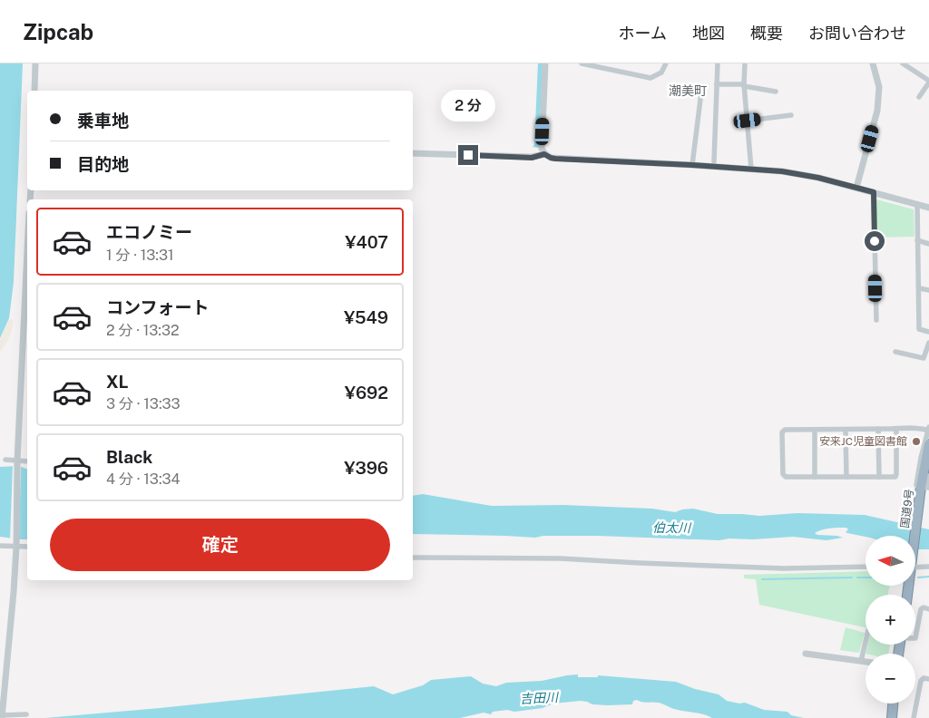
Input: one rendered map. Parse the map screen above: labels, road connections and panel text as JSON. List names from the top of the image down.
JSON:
{
  "streets": {
    "highway": ["国道9号"]
  },
  "districts": ["潮美町"],
  "water": ["伯太川", "吉田川"],
  "places": ["安来JC児童図書館"],
  "north": "left",
  "page": {
    "header": "Zipcab",
    "nav": [
      "ホーム",
      "地図",
      "概要",
      "お問い合わせ"
    ],
    "bubble": "2 分",
    "banner": ["乗車地", "目的地"],
    "list": [
      {
        "name": "エコノミー",
        "note": "1 分 · 13:31",
        "value": "¥407"
      },
      {
        "name": "コンフォート",
        "note": "2 分 · 13:32",
        "value": "¥549"
      },
      {
        "name": "XL",
        "note": "3 分 · 13:33",
        "value": "¥692"
      },
      {
        "name": "Black",
        "note": "4 分 · 13:34",
        "value": "¥396"
      }
    ],
    "buttons": "確定",
    "map_buttons": ["+", "−"]
  }
}
